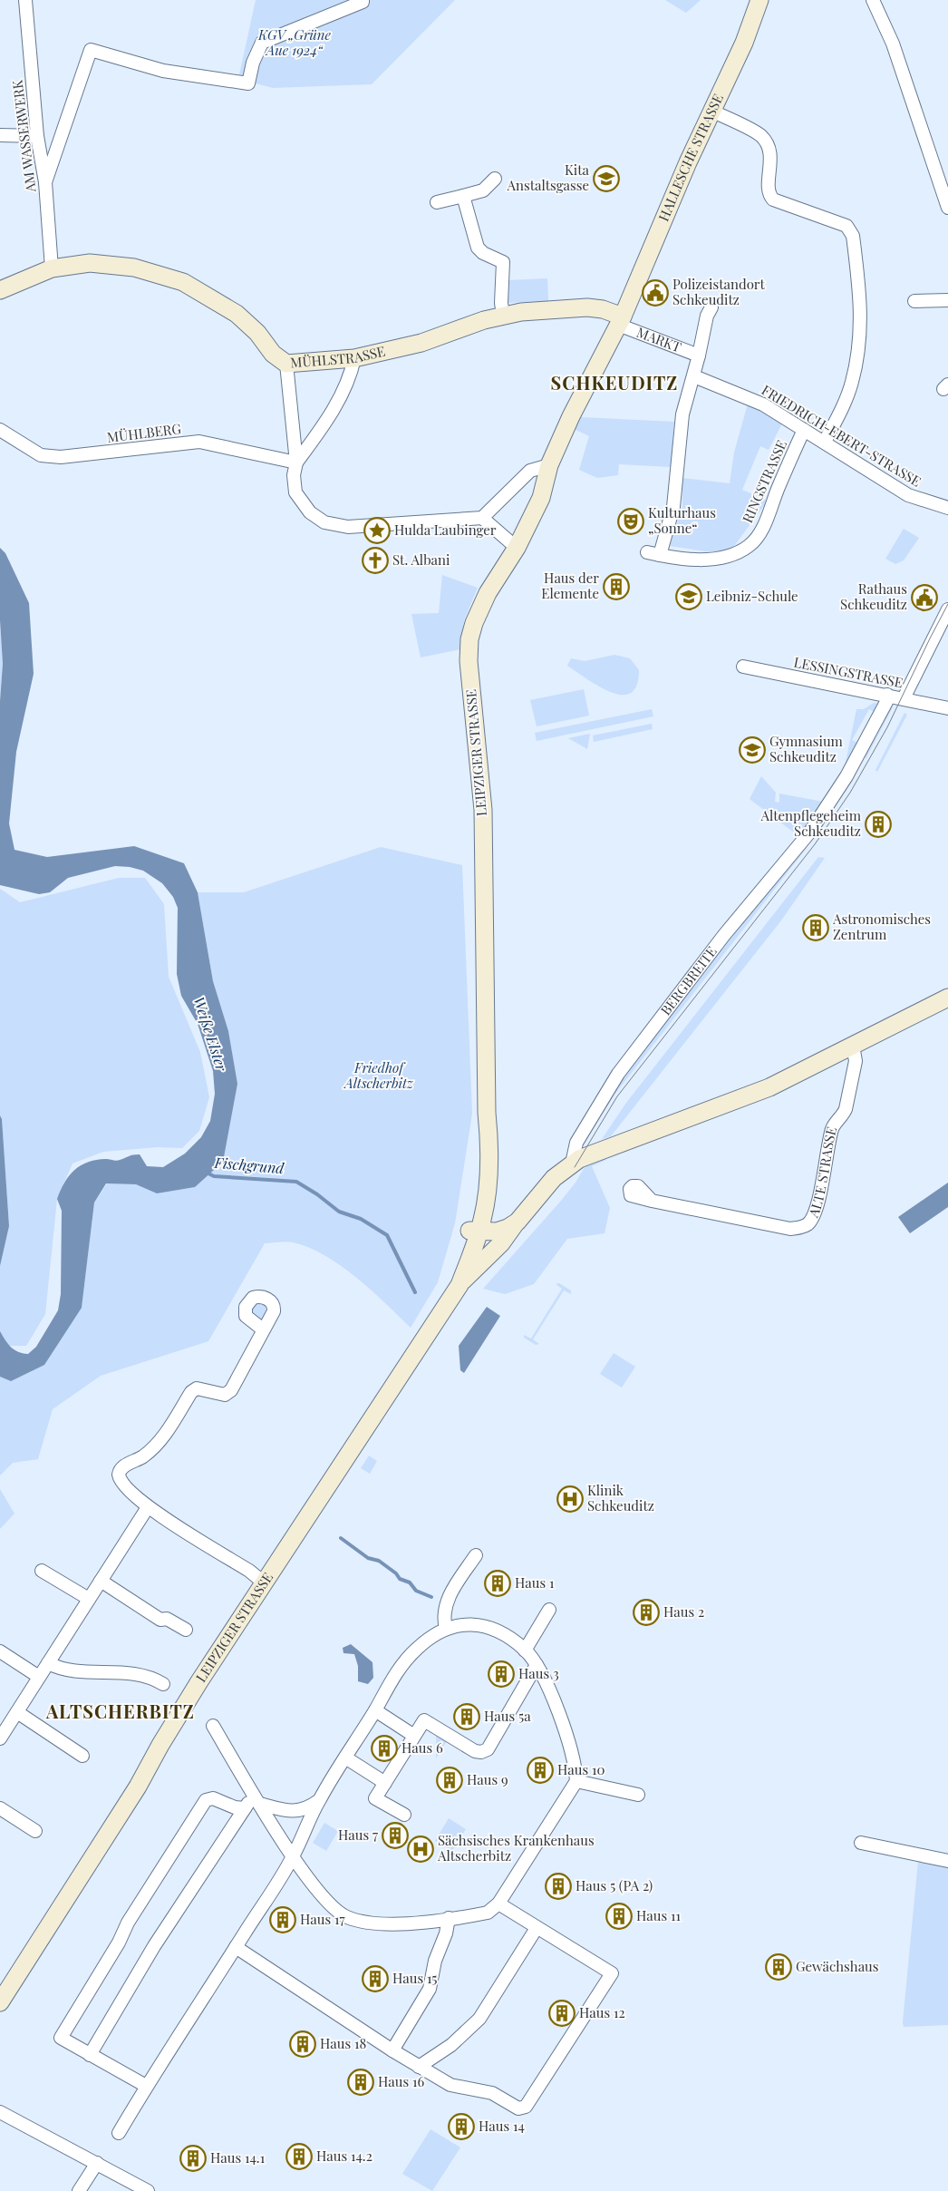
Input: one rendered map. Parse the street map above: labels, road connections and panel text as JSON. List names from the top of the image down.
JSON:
{
  "streets": {
    "street": [
      "AM WASSERWERK",
      "HALLESCHE STRASSE",
      "MARKT",
      "MÜHLSTRASSE",
      "MÜHLBERG",
      "FRIEDRICH-EBERT-STRASSE",
      "RINGSTRASSE",
      "LESSINGSTRASSE",
      "LEIPZIGER STRASSE",
      "BERGBREITE",
      "ALTE STRASSE"
    ]
  },
  "crossings": [
    ["AM WASSERWERK", "MÜHLSTRASSE"],
    ["HALLESCHE STRASSE", "MARKT"],
    ["HALLESCHE STRASSE", "MÜHLSTRASSE"],
    ["HALLESCHE STRASSE", "LEIPZIGER STRASSE"],
    ["MARKT", "MÜHLSTRASSE"],
    ["MARKT", "FRIEDRICH-EBERT-STRASSE"],
    ["MARKT", "RINGSTRASSE"],
    ["MARKT", "LEIPZIGER STRASSE"],
    ["MÜHLSTRASSE", "LEIPZIGER STRASSE"],
    ["FRIEDRICH-EBERT-STRASSE", "RINGSTRASSE"],
    ["LESSINGSTRASSE", "BERGBREITE"]
  ],
  "districts": ["SCHKEUDITZ", "ALTSCHERBITZ"],
  "water": ["Weiße Elster", "Fischgrund"],
  "parks": ["KGV „Grüne Aue 1924“", "Friedhof Altscherbitz"],
  "places": {
    "school or university": ["Kita Anstaltsgasse", "Leibniz-Schule", "Gymnasium Schkeuditz"],
    "public building": ["Polizeistandort Schkeuditz", "Rathaus Schkeuditz"],
    "theatre": ["Kulturhaus „Sonne“"],
    "place": ["Hulda Laubinger"],
    "church": ["St. Albani"],
    "building": [
      "Haus der Elemente",
      "Altenpflegeheim Schkeuditz",
      "Astronomisches Zentrum",
      "Haus 1",
      "Haus 2",
      "Haus 3",
      "Haus 5a",
      "Haus 6",
      "Haus 10",
      "Haus 9",
      "Haus 7",
      "Haus 5 (PA 2)",
      "Haus 11",
      "Haus 17",
      "Gewächshaus",
      "Haus 15",
      "Haus 12",
      "Haus 18",
      "Haus 16",
      "Haus 14",
      "Haus 14.2",
      "Haus 14.1"
    ],
    "hospital": ["Klinik Schkeuditz", "Sächsisches Krankenhaus Altscherbitz"]
  }
}
